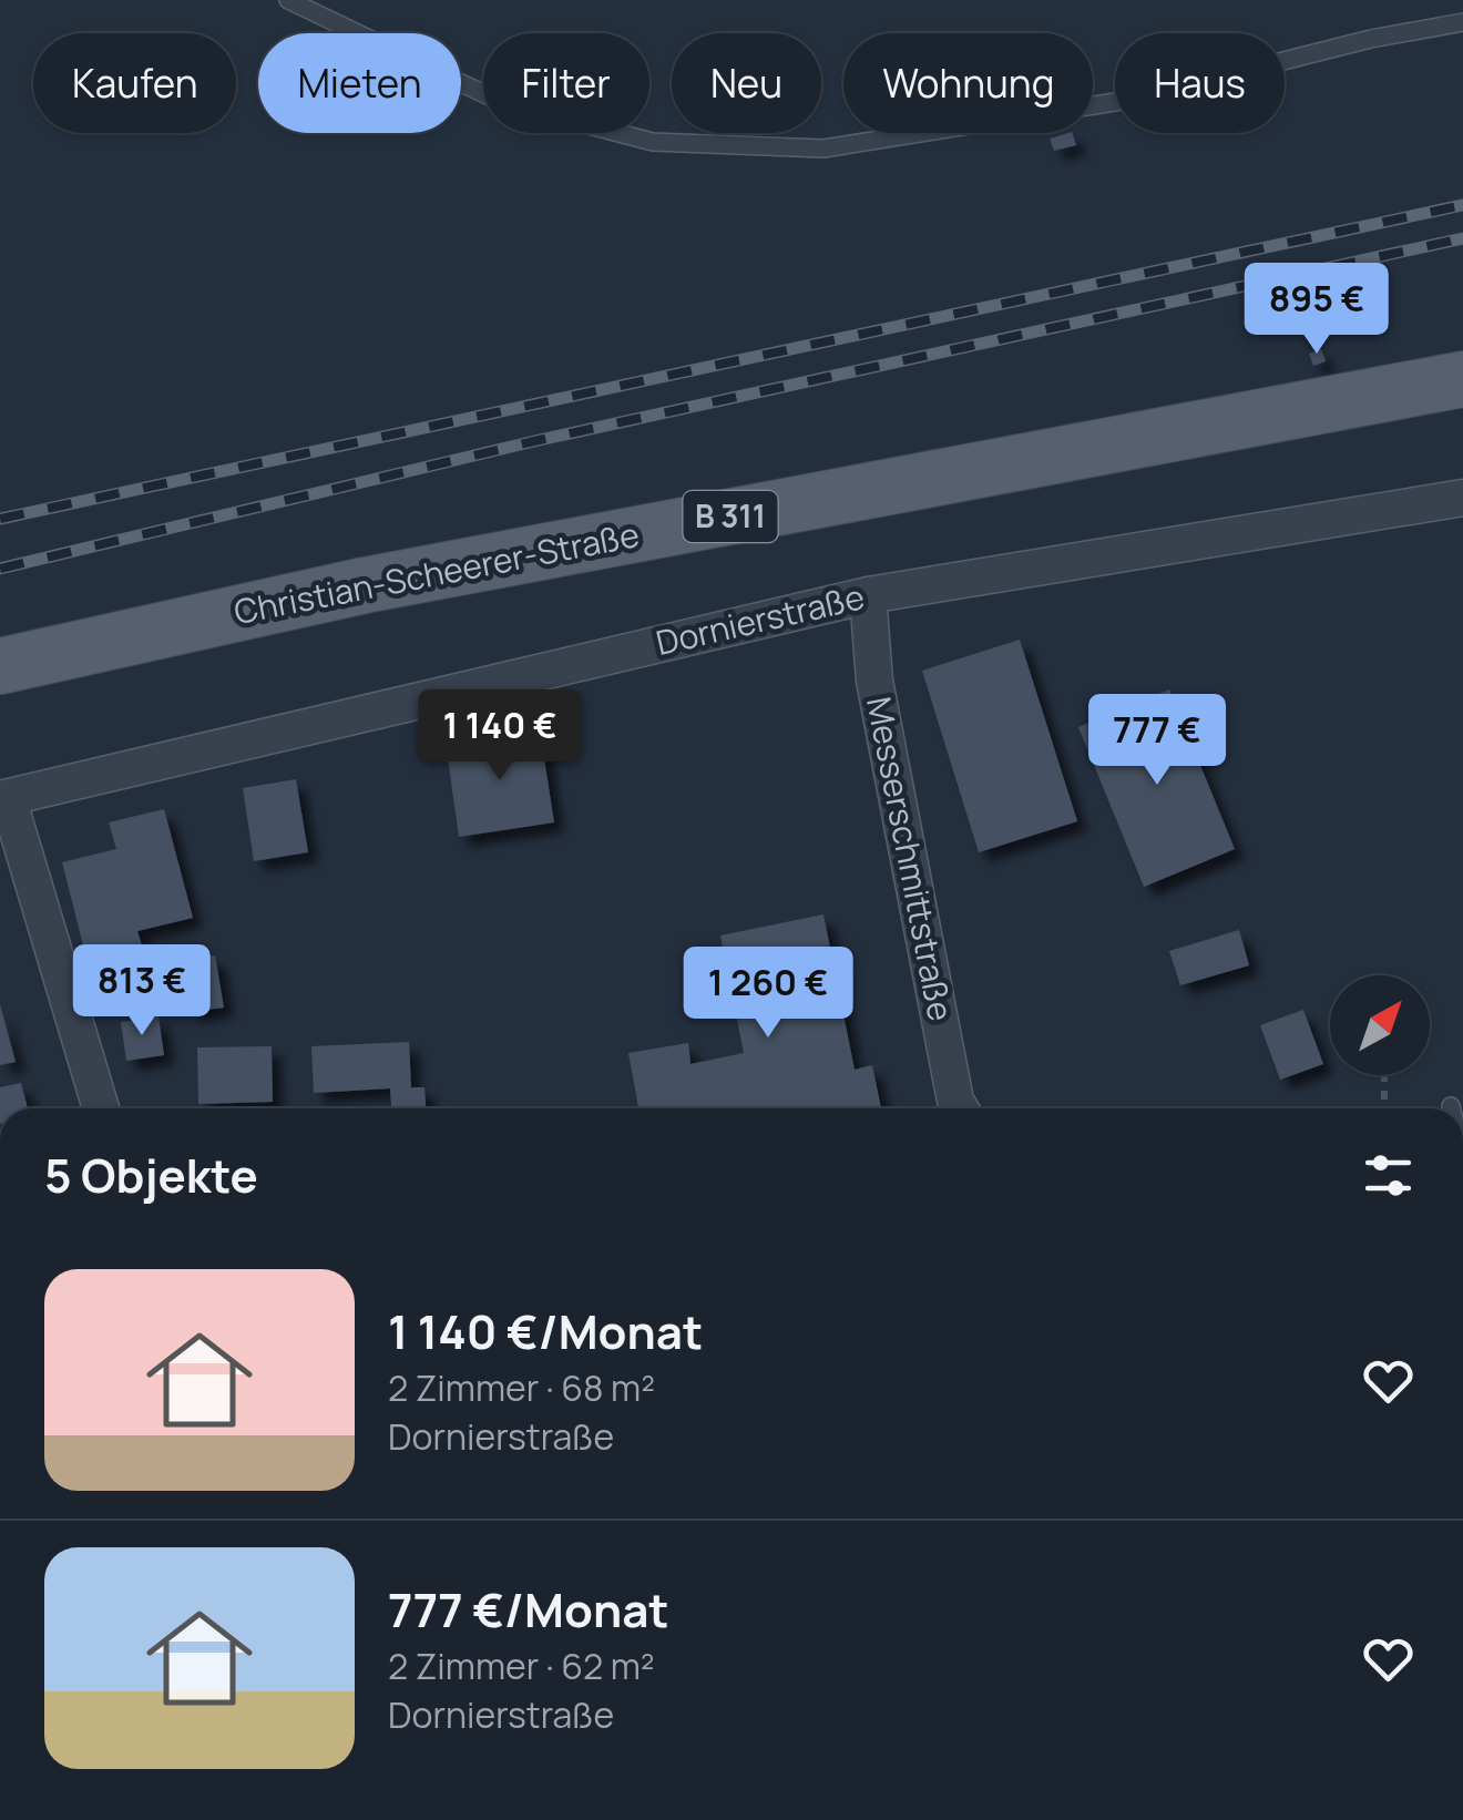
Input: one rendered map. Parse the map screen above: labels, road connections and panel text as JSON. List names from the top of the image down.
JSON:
{
  "streets": {
    "main road": ["B 311", "Christian-Scheerer-Straße"],
    "street": ["Dornierstraße", "Messerschmittstraße"]
  },
  "crossings": [
    ["Dornierstraße", "Messerschmittstraße"]
  ],
  "north": "top right",
  "page": {
    "chip": [
      "Kaufen",
      "Mieten",
      "Filter",
      "Neu",
      "Wohnung",
      "Haus"
    ],
    "price": [
      "895 €",
      "1 140 €",
      "777 €",
      "813 €",
      "1 260 €"
    ],
    "heading": "5 Objekte",
    "list": [
      {
        "name": "1 140 €/Monat",
        "note": "2 Zimmer · 68 m² · Dornierstraße"
      },
      {
        "name": "777 €/Monat",
        "note": "2 Zimmer · 62 m² · Dornierstraße"
      }
    ]
  }
}
